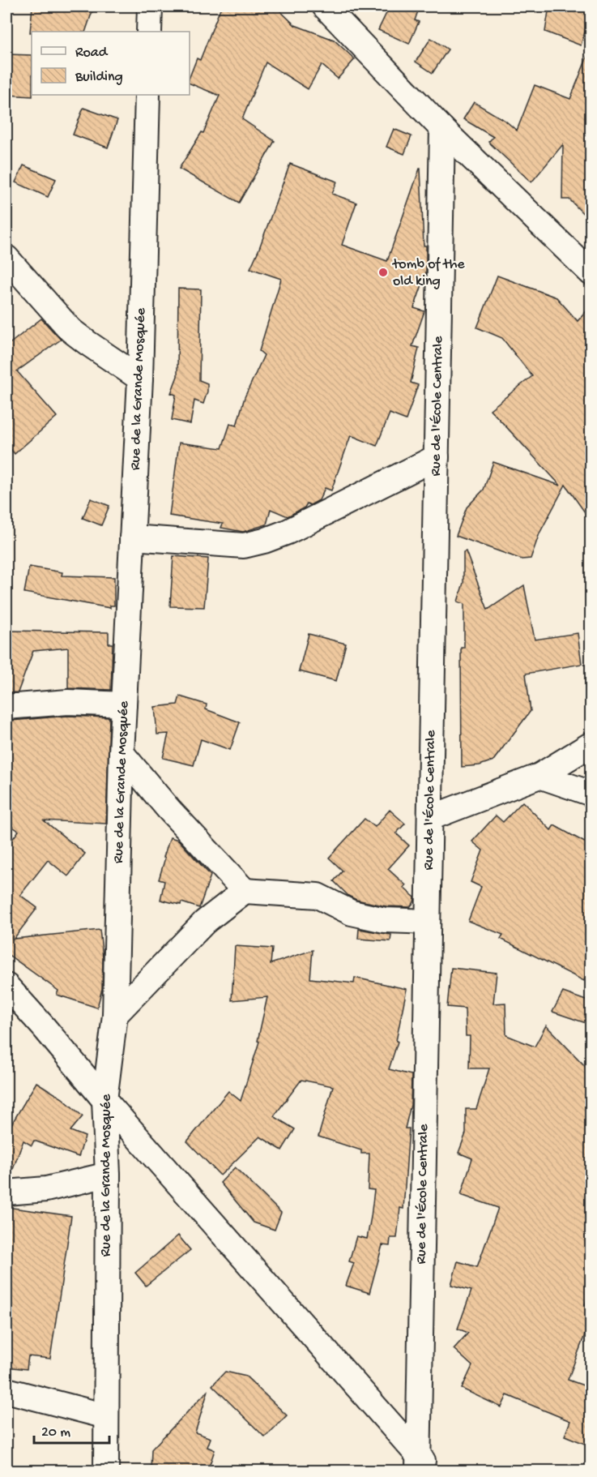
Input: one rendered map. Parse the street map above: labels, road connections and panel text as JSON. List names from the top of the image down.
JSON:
{
  "streets": {
    "street": ["Rue de la Grande Mosquée", "Rue de l'École Centrale"]
  },
  "places": ["tomb of the old king"],
  "legend": ["Road", "Building"],
  "scale_bar": "20 m"
}
